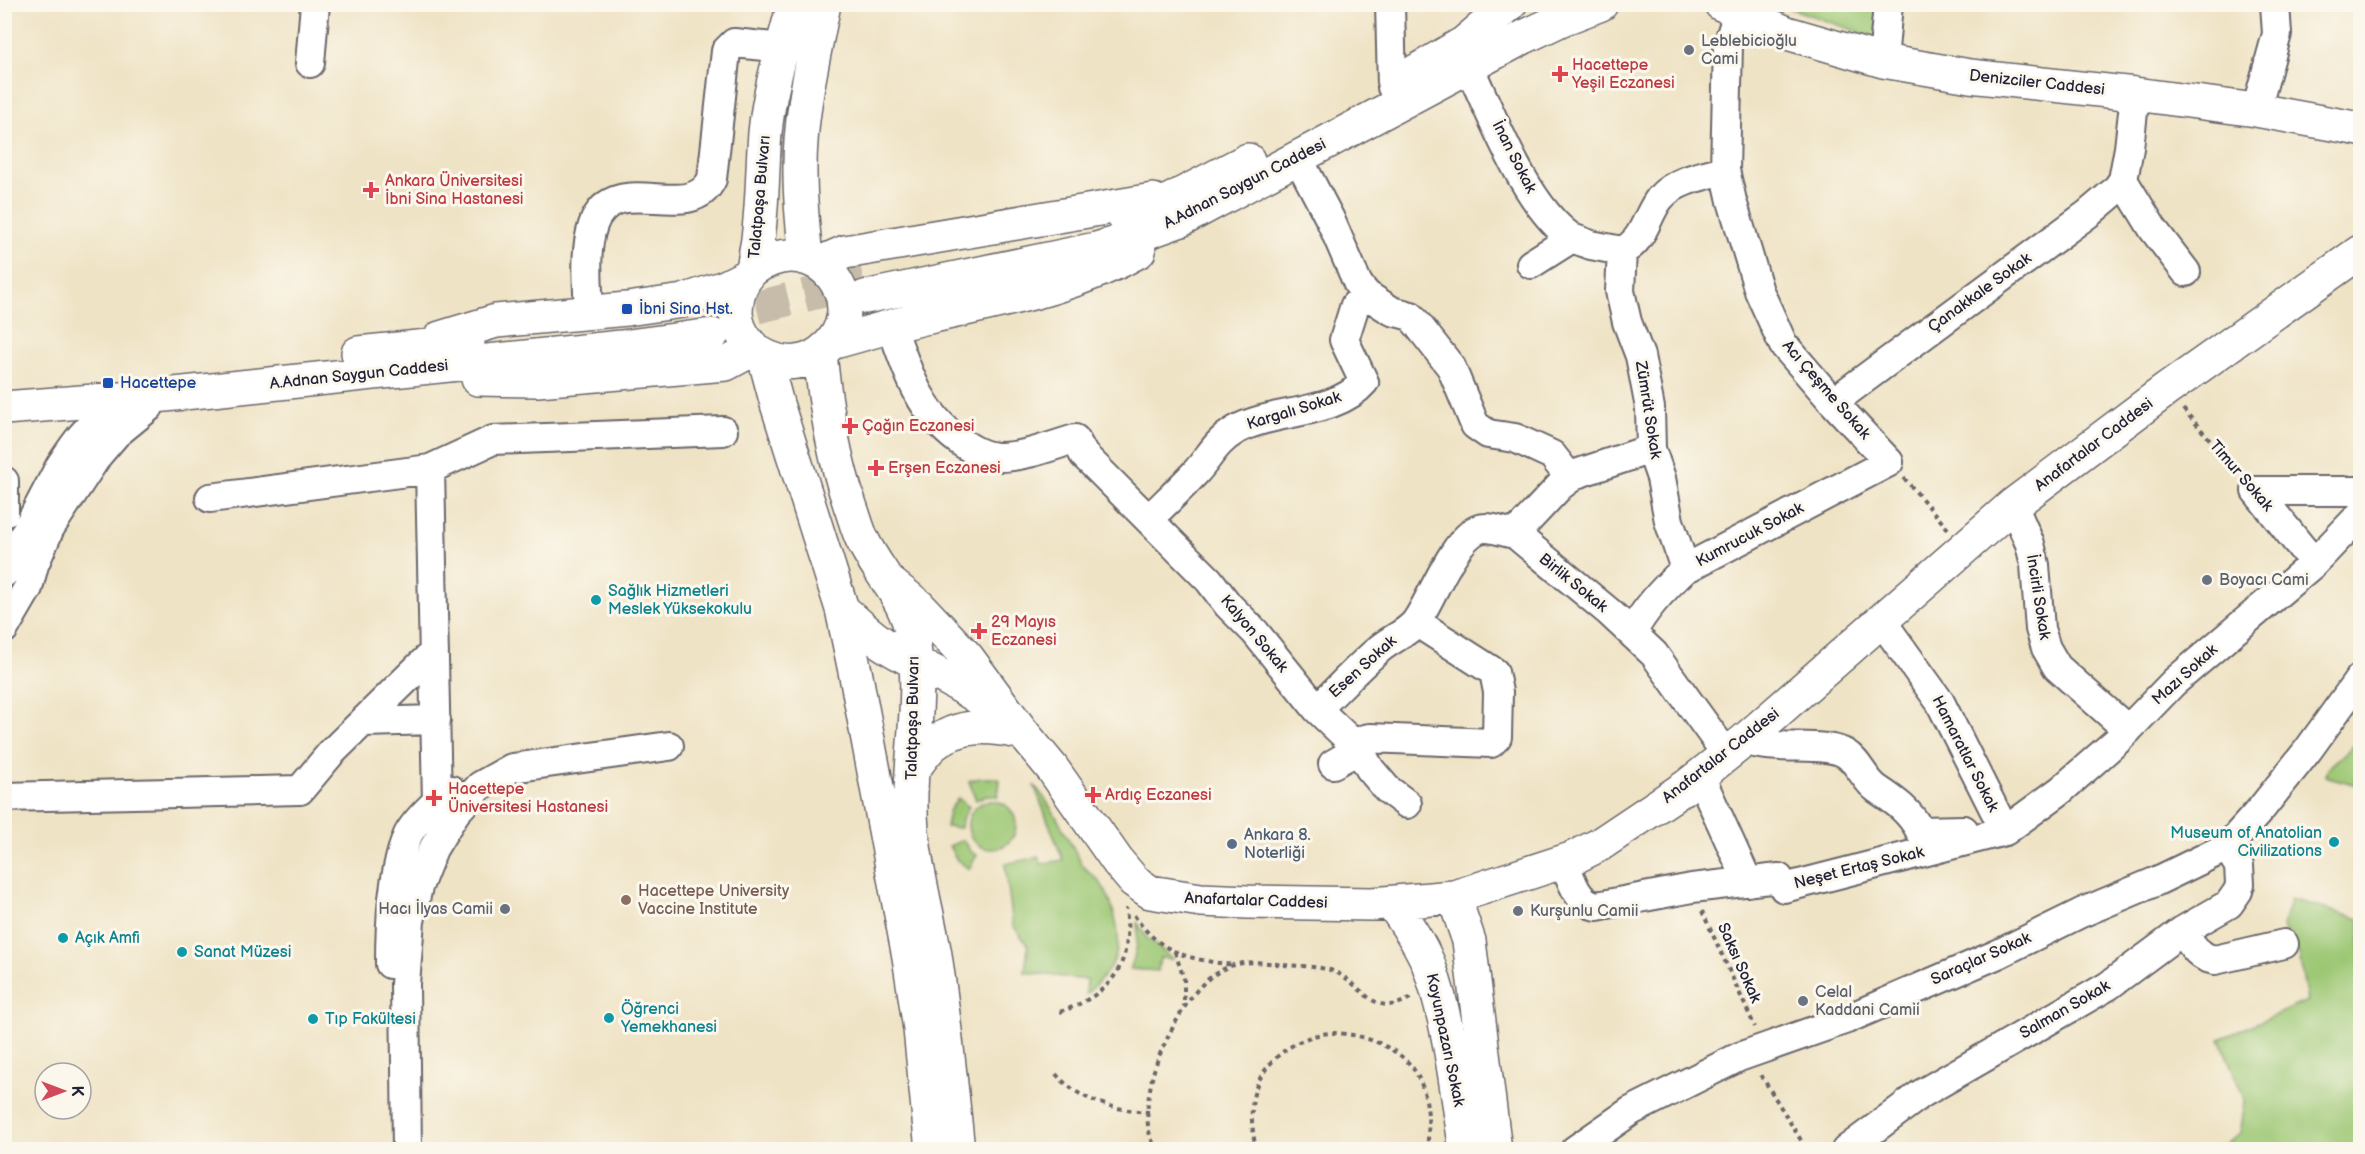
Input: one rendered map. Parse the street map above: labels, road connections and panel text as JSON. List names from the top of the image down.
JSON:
{
  "streets": {
    "main road": [
      "Denizciler Caddesi",
      "A.Adnan Saygun Caddesi",
      "Talatpaşa Bulvarı",
      "Anafartalar Caddesi",
      "Koyunpazarı Sokak"
    ],
    "street": [
      "İnan Sokak",
      "Çanakkale Sokak",
      "Acı Çeşme Sokak",
      "Zümrüt Sokak",
      "Kargalı Sokak",
      "Timur Sokak",
      "Kumrucuk Sokak",
      "Birlik Sokak",
      "İncirli Sokak",
      "Kalyon Sokak",
      "Esen Sokak",
      "Mazı Sokak",
      "Hamaratlar Sokak",
      "Neşet Ertaş Sokak",
      "Saraçlar Sokak",
      "Salman Sokak"
    ],
    "path": ["Saksı Sokak"]
  },
  "crossings": [
    ["Denizciler Caddesi", "Acı Çeşme Sokak"],
    ["İnan Sokak", "A.Adnan Saygun Caddesi"],
    ["Çanakkale Sokak", "Acı Çeşme Sokak"],
    ["Acı Çeşme Sokak", "Kumrucuk Sokak"],
    ["Zümrüt Sokak", "Kumrucuk Sokak"],
    ["Kargalı Sokak", "Kalyon Sokak"],
    ["Anafartalar Caddesi", "Timur Sokak"],
    ["Anafartalar Caddesi", "Birlik Sokak"],
    ["Anafartalar Caddesi", "İncirli Sokak"],
    ["Anafartalar Caddesi", "Hamaratlar Sokak"],
    ["Anafartalar Caddesi", "Neşet Ertaş Sokak"],
    ["Anafartalar Caddesi", "Koyunpazarı Sokak"],
    ["Timur Sokak", "Mazı Sokak"],
    ["Kumrucuk Sokak", "Birlik Sokak"],
    ["Birlik Sokak", "Esen Sokak"],
    ["İncirli Sokak", "Mazı Sokak"],
    ["Kalyon Sokak", "Esen Sokak"],
    ["Mazı Sokak", "Hamaratlar Sokak"],
    ["Mazı Sokak", "Neşet Ertaş Sokak"],
    ["Hamaratlar Sokak", "Neşet Ertaş Sokak"],
    ["Neşet Ertaş Sokak", "Saksı Sokak"],
    ["Saraçlar Sokak", "Saksı Sokak"],
    ["Saraçlar Sokak", "Salman Sokak"]
  ],
  "places": {
    "other": [
      "Leblebicioğlu Cami",
      "Boyacı Cami",
      "Sağlık Hizmetleri Meslek Yüksekokulu",
      "Museum of Anatolian Civilizations",
      "Ankara 8. Noterliği",
      "Hacettepe University Vaccine Institute",
      "Hacı İlyas Camii",
      "Kurşunlu Camii",
      "Açık Amfi",
      "Sanat Müzesi",
      "Celal Kaddani Camii",
      "Öğrenci Yemekhanesi",
      "Tıp Fakültesi"
    ],
    "health": [
      "Hacettepe Yeşil Eczanesi",
      "Ankara Üniversitesi İbni Sina Hastanesi",
      "Çağın Eczanesi",
      "Erşen Eczanesi",
      "29 Mayıs Eczanesi",
      "Ardıç Eczanesi",
      "Hacettepe Üniversitesi Hastanesi"
    ],
    "transit": ["İbni Sina Hst.", "Hacettepe"]
  },
  "north": "right"
}
